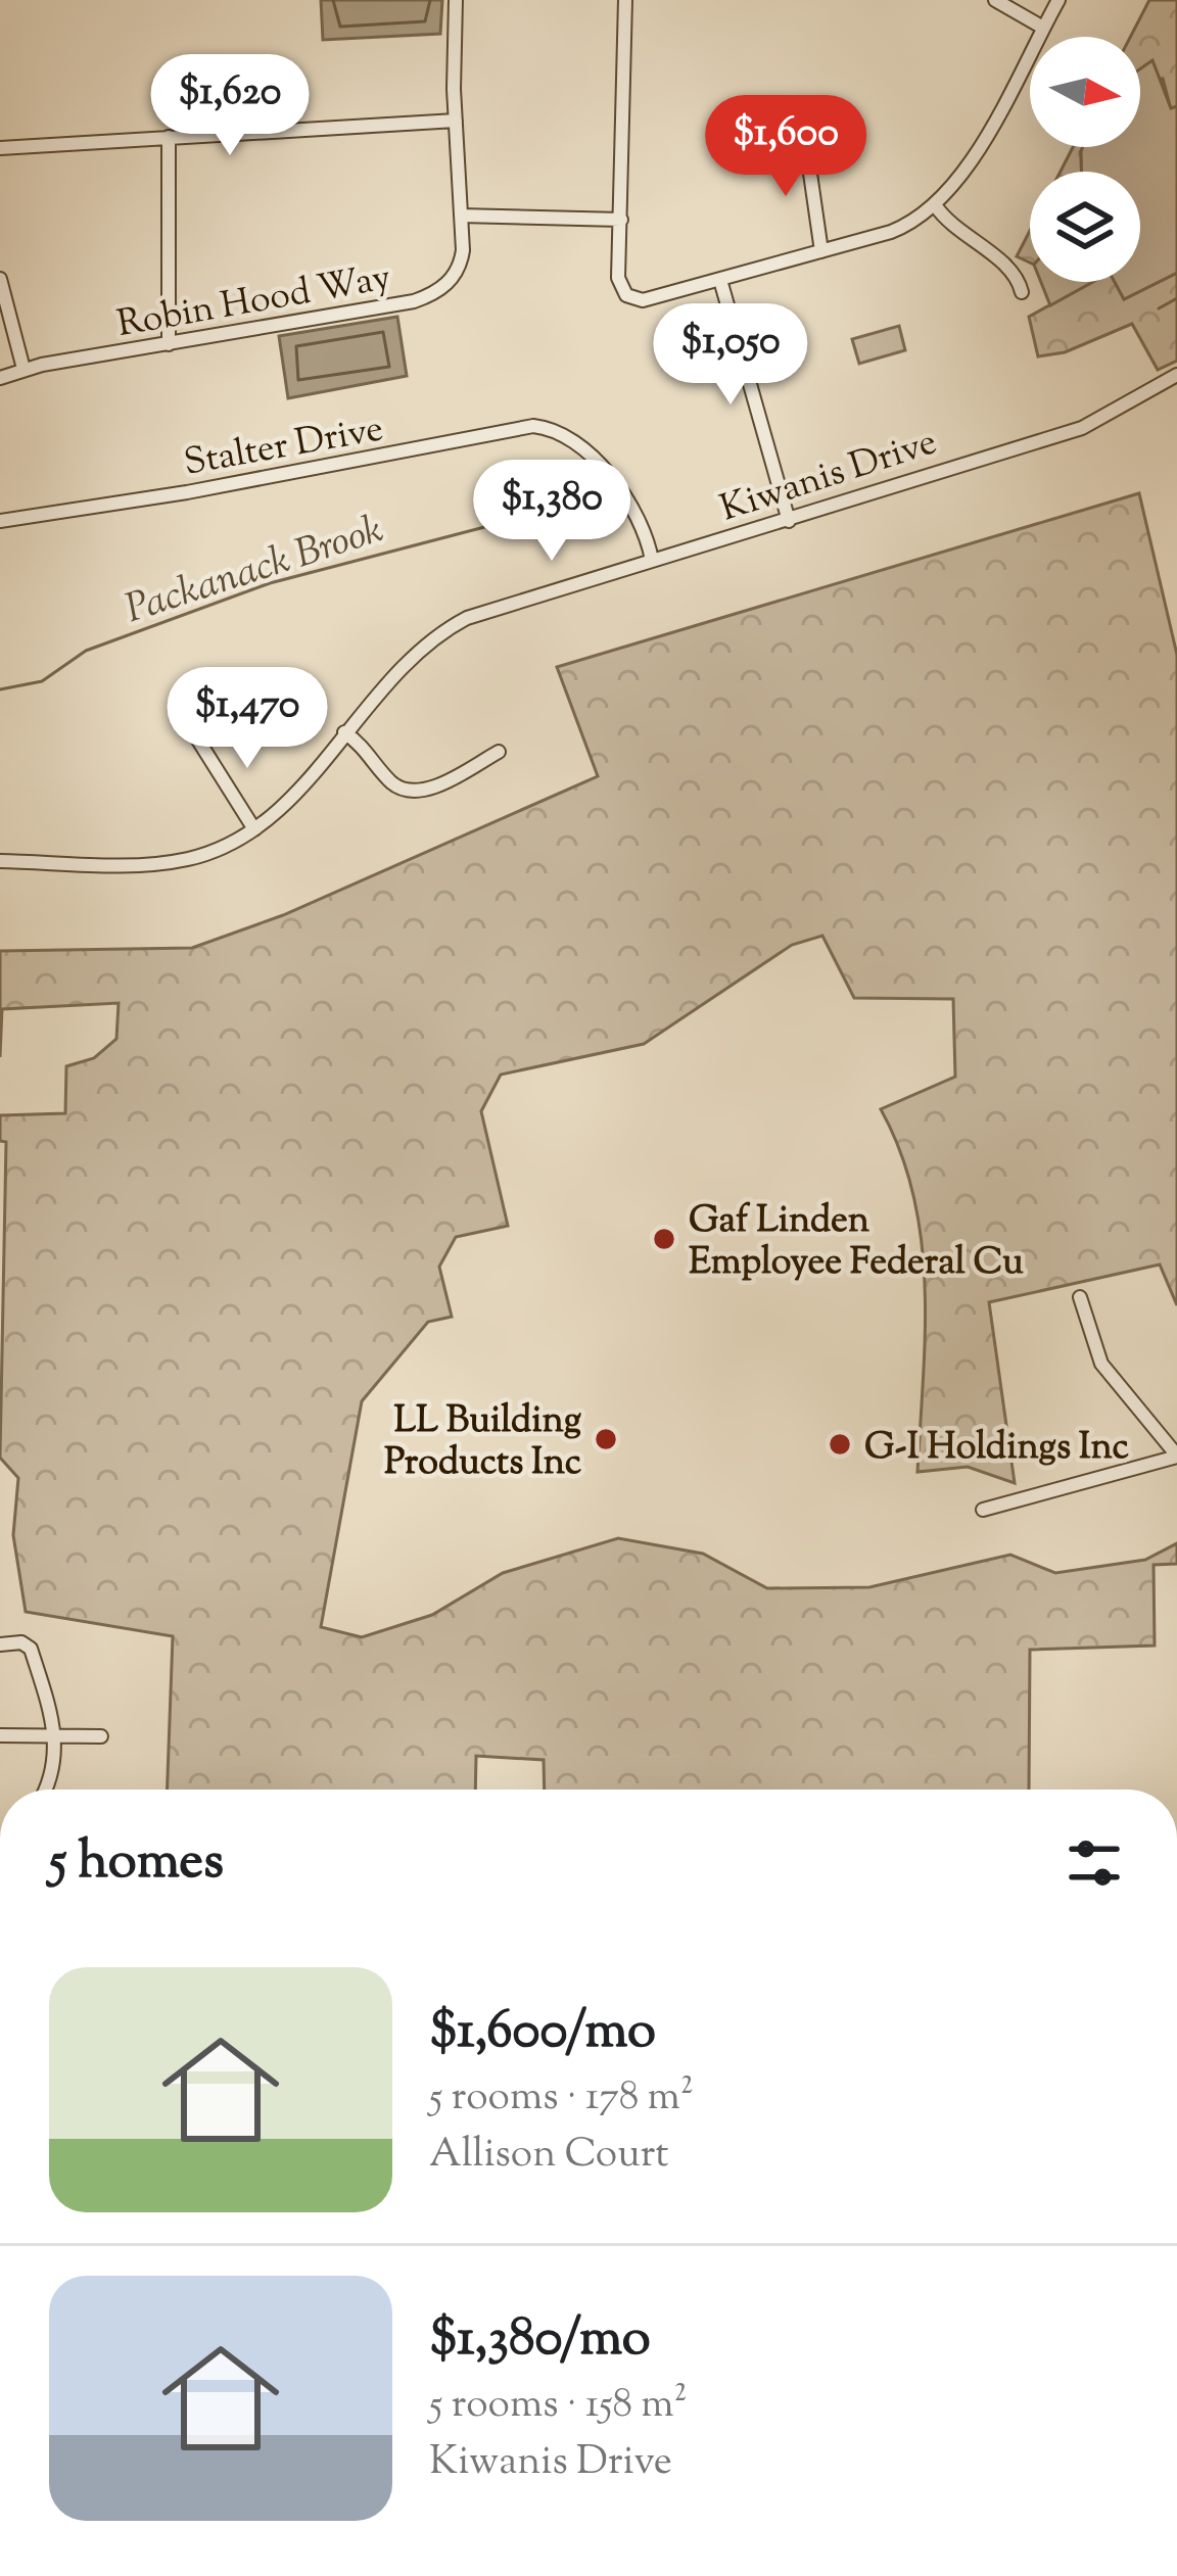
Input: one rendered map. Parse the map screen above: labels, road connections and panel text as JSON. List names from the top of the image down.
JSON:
{
  "streets": {
    "street": ["Robin Hood Way", "Stalter Drive", "Kiwanis Drive"]
  },
  "crossings": [
    ["Stalter Drive", "Kiwanis Drive"]
  ],
  "water": ["Packanack Brook"],
  "places": ["Gaf Linden Employee Federal Cu", "LL Building Products Inc", "G-I Holdings Inc"],
  "north": "right",
  "page": {
    "price": [
      "$1,620",
      "$1,600",
      "$1,050",
      "$1,380",
      "$1,470"
    ],
    "heading": "5 homes",
    "list": [
      {
        "name": "$1,600/mo",
        "note": "5 rooms · 178 m² · Allison Court"
      },
      {
        "name": "$1,380/mo",
        "note": "5 rooms · 158 m² · Kiwanis Drive"
      }
    ]
  }
}
